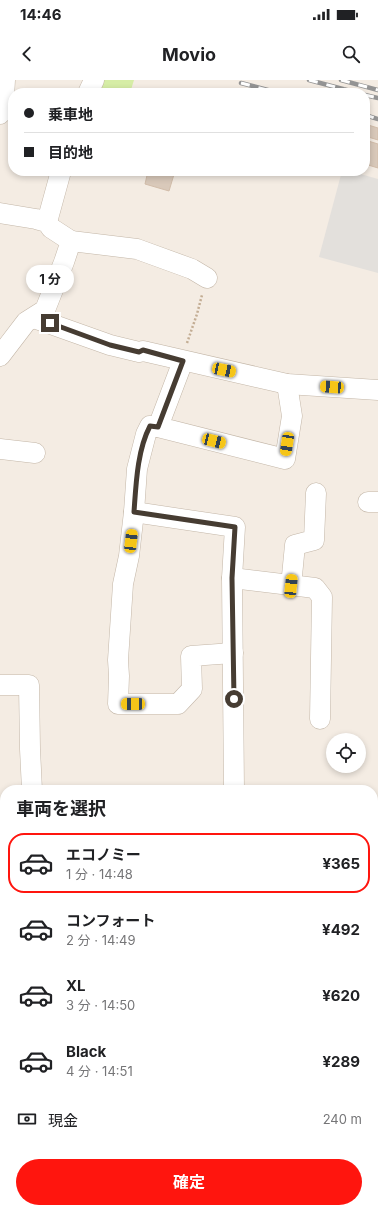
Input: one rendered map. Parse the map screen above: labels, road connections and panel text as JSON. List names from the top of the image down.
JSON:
{
  "page": {
    "status": "14:46",
    "header": "Movio",
    "banner": ["乗車地", "目的地"],
    "bubble": "1 分",
    "heading": "車両を選択",
    "list": [
      {
        "name": "エコノミー",
        "note": "1 分 · 14:48",
        "value": "¥365"
      },
      {
        "name": "コンフォート",
        "note": "2 分 · 14:49",
        "value": "¥492"
      },
      {
        "name": "XL",
        "note": "3 分 · 14:50",
        "value": "¥620"
      },
      {
        "name": "Black",
        "note": "4 分 · 14:51",
        "value": "¥289"
      }
    ],
    "pay": ["現金", "240 m"],
    "buttons": "確定"
  }
}
